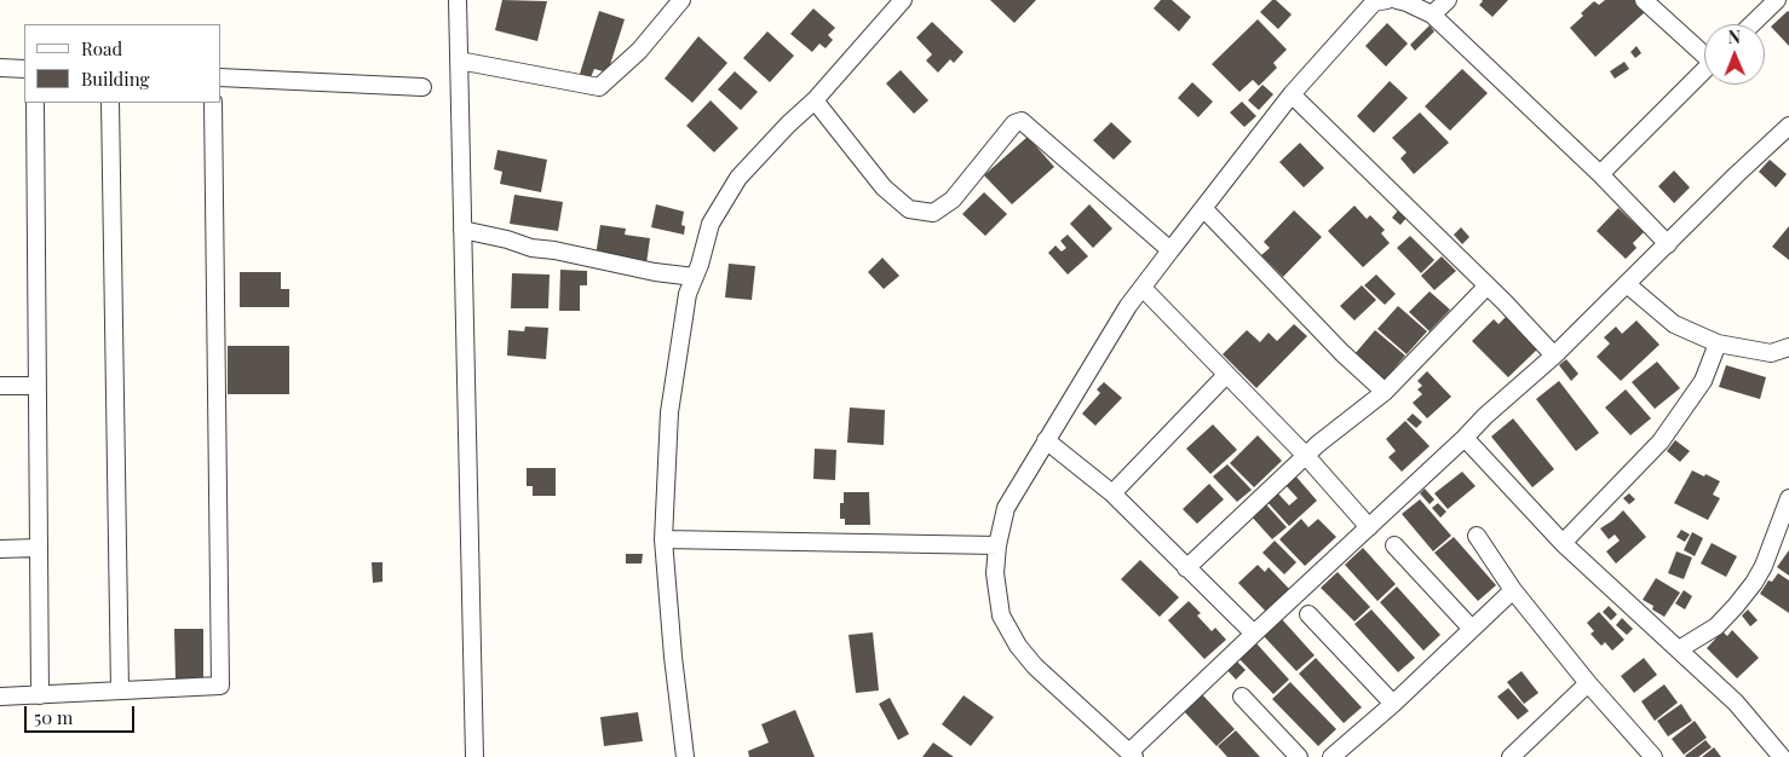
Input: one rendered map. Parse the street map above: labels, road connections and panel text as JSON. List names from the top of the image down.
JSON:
{
  "legend": ["Road", "Building"],
  "scale_bar": "50 m",
  "north": "top"
}
